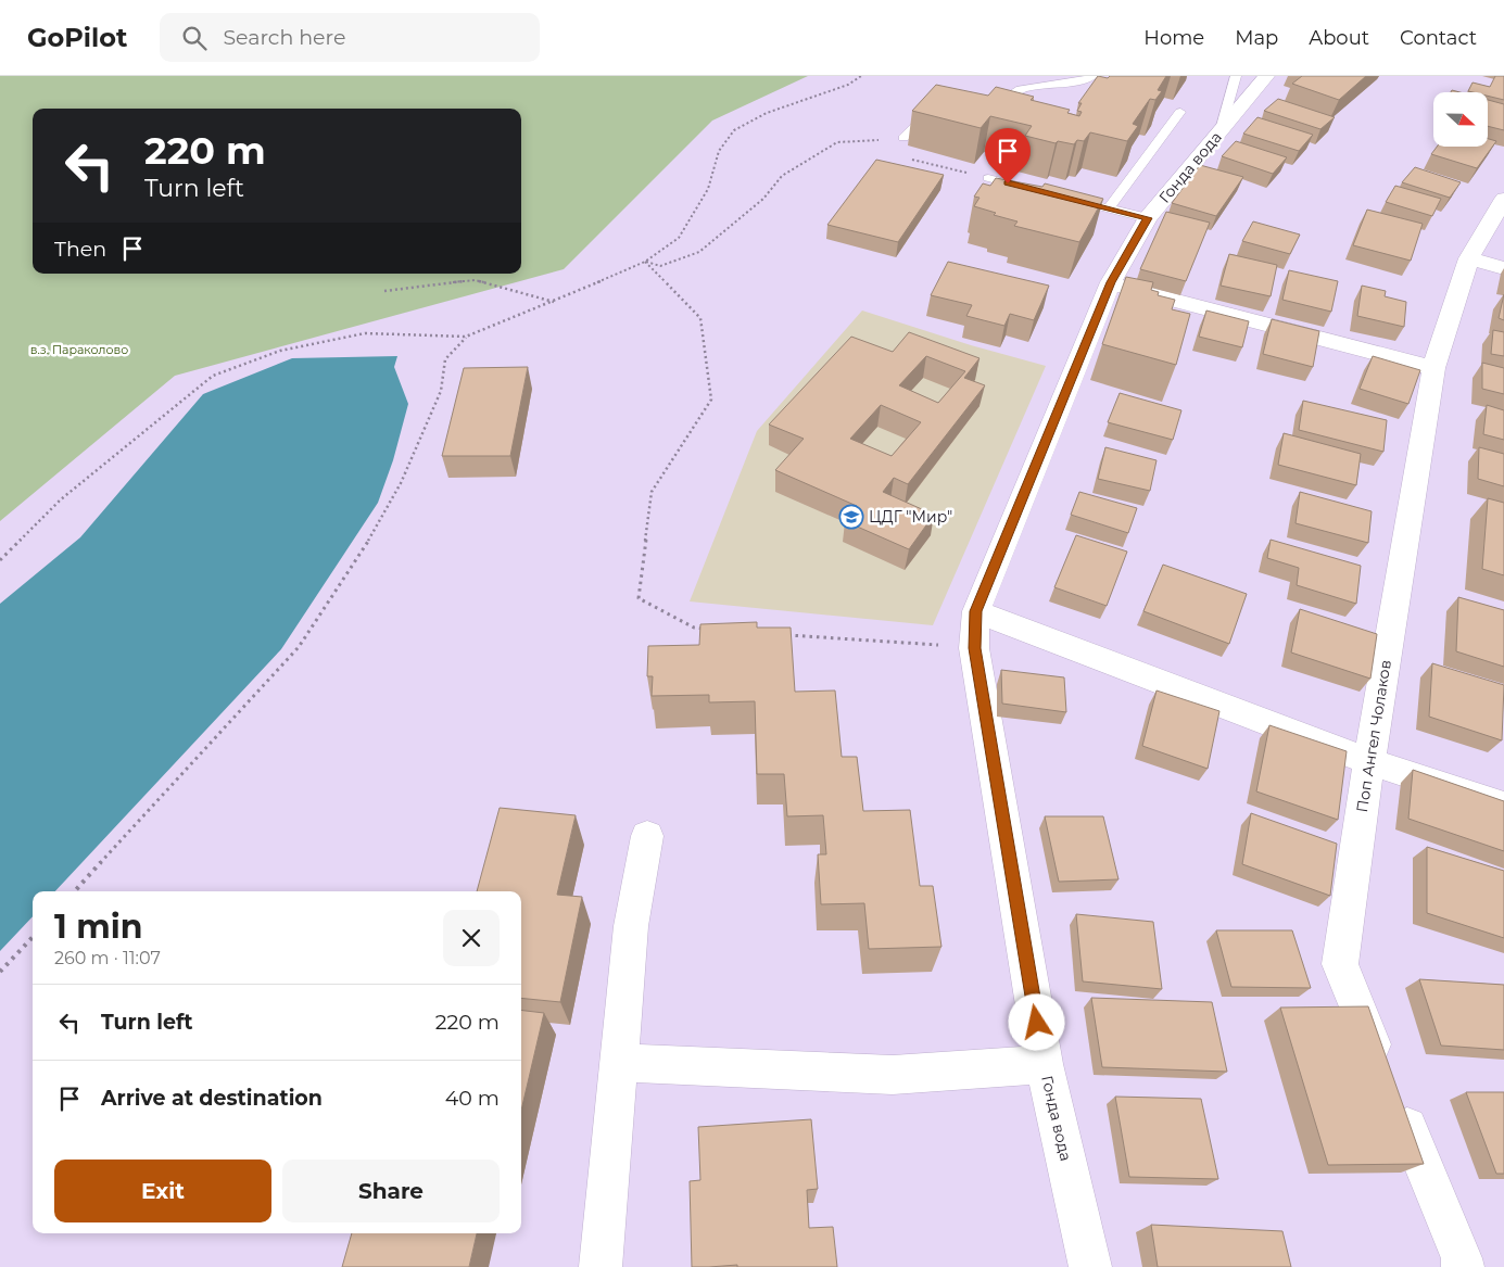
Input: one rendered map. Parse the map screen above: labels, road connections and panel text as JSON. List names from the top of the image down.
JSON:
{
  "streets": {
    "street": ["Гонда вода", "Поп Ангел Чолаков"]
  },
  "parks": ["в.з. Параколово"],
  "places": {
    "school or university": ["ЦДГ \"Мир\""]
  },
  "north": "right",
  "page": {
    "header": "GoPilot",
    "search": "Search here",
    "nav": [
      "Home",
      "Map",
      "About",
      "Contact"
    ],
    "turn": ["220 m", "Turn left"],
    "then": "Then",
    "heading": ["1 min", "260 m · 11:07"],
    "list": [
      {
        "name": "Turn left",
        "value": "220 m"
      },
      {
        "name": "Arrive at destination",
        "value": "40 m"
      }
    ],
    "buttons": ["Exit", "Share"]
  }
}
